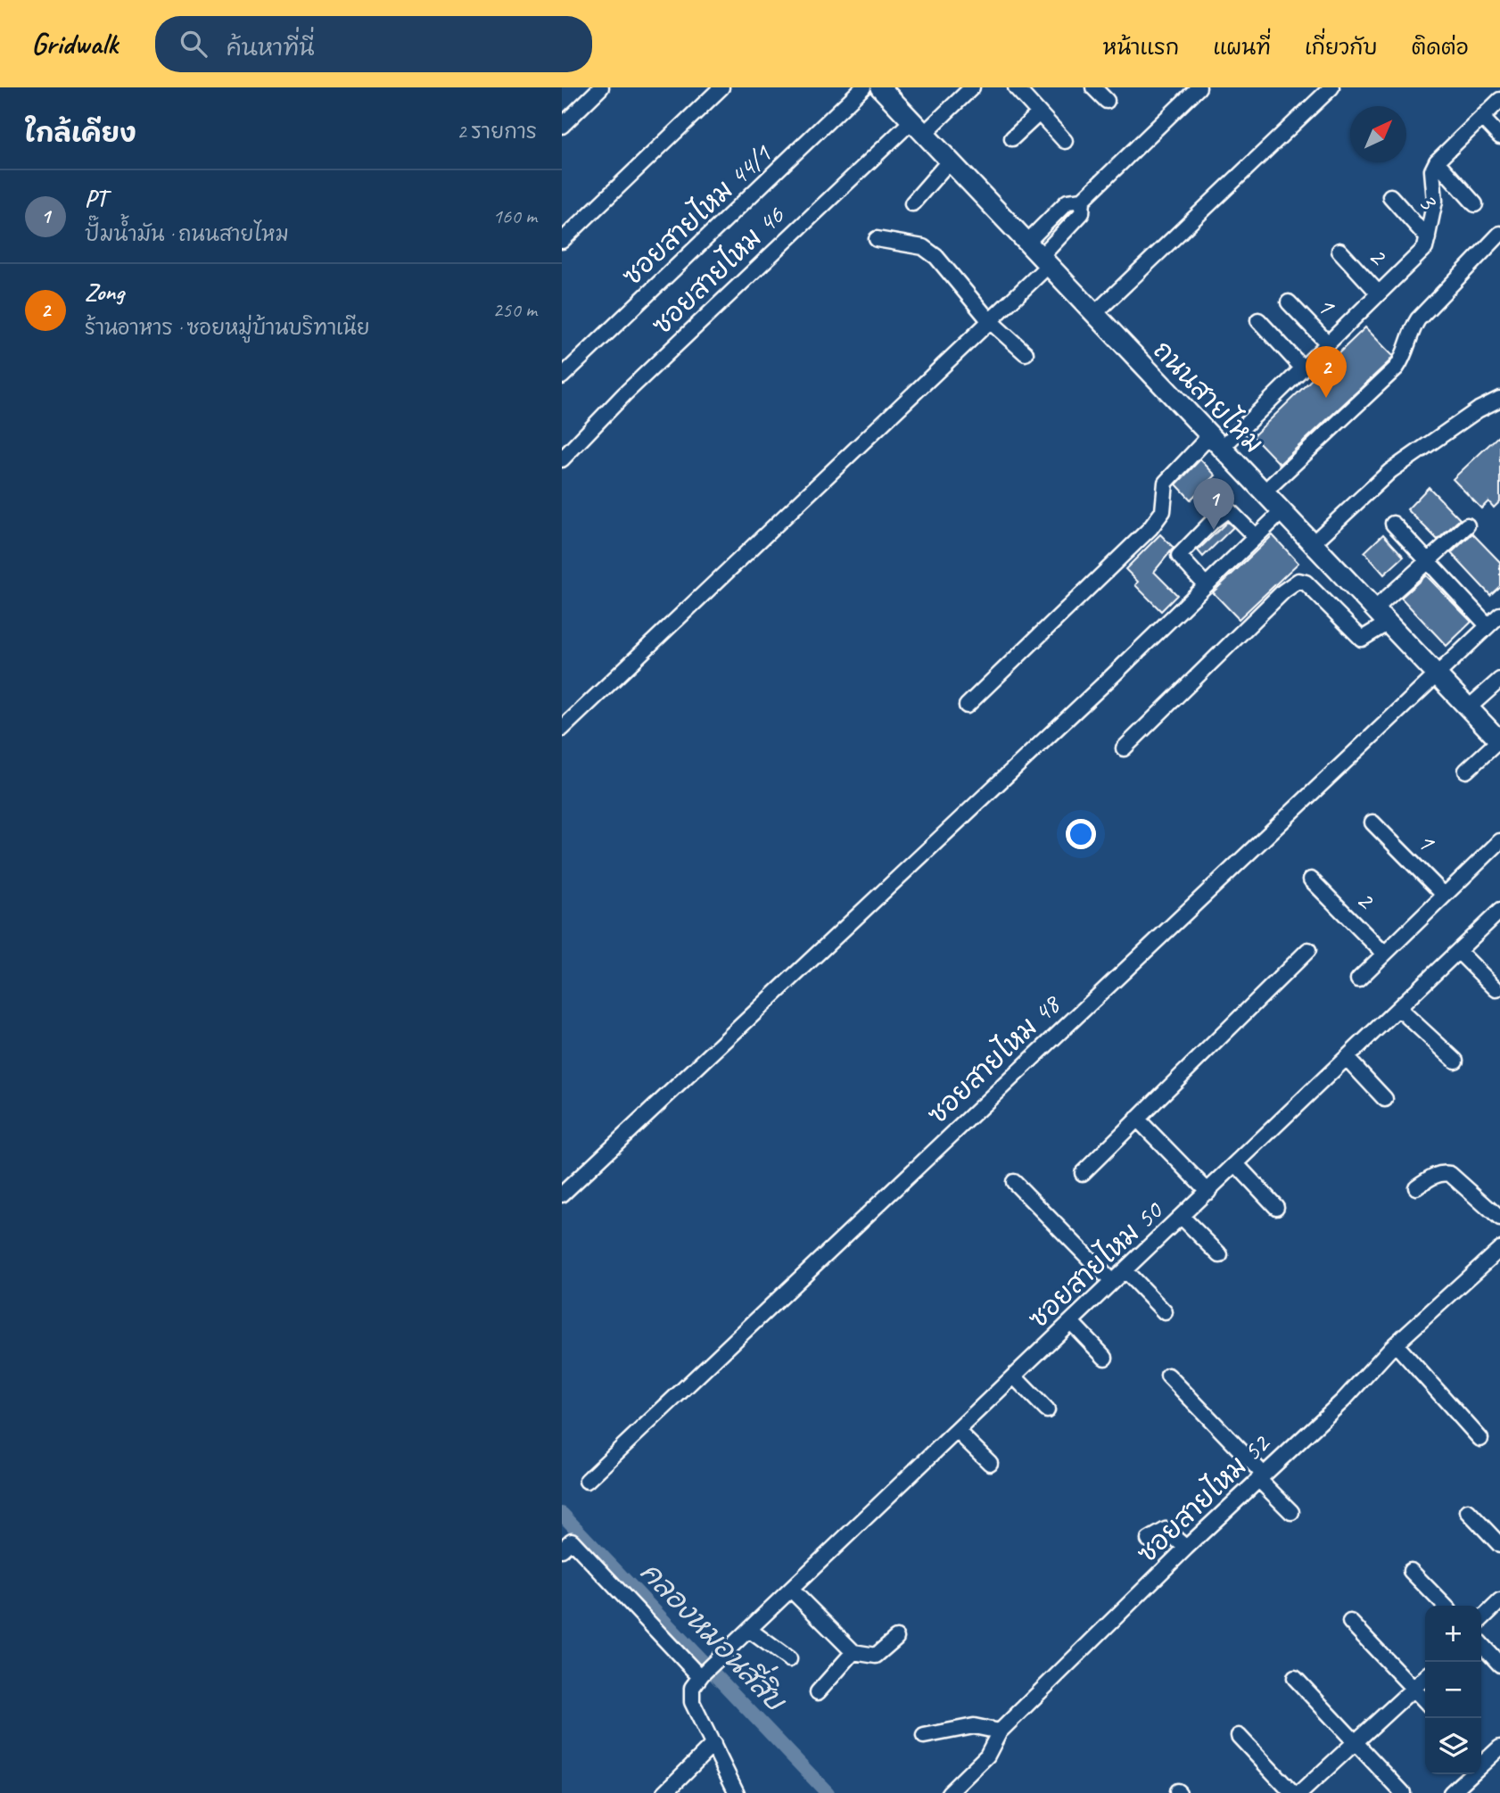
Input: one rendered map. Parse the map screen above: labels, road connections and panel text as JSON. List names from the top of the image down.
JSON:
{
  "streets": {
    "main road": ["ถนนสายไหม"],
    "street": [
      "3",
      "ซอยสายไหม 44/1",
      "2",
      "ซอยสายไหม 46",
      "1",
      "ซอยสายไหม 48",
      "ซอยสายไหม 50",
      "ซอยสายไหม 52"
    ]
  },
  "crossings": [
    ["ซอยสายไหม 46", "ถนนสายไหม"],
    ["ถนนสายไหม", "ซอยสายไหม 48"]
  ],
  "water": ["คลองหมอนสี่สิบ"],
  "north": "top right",
  "page": {
    "header": "Gridwalk",
    "search": "ค้นหาที่นี่",
    "nav": [
      "หน้าแรก",
      "แผนที่",
      "เกี่ยวกับ",
      "ติดต่อ"
    ],
    "heading": ["ใกล้เคียง", "2 รายการ"],
    "list": [
      {
        "mark": "1",
        "name": "PT",
        "note": "ปั๊มน้ำมัน · ถนนสายไหม",
        "value": "160 m"
      },
      {
        "mark": "2",
        "name": "Zong",
        "note": "ร้านอาหาร · ซอยหมู่บ้านบริทาเนีย",
        "value": "250 m"
      }
    ],
    "pins": ["2", "1"],
    "map_buttons": ["+", "−"]
  }
}
